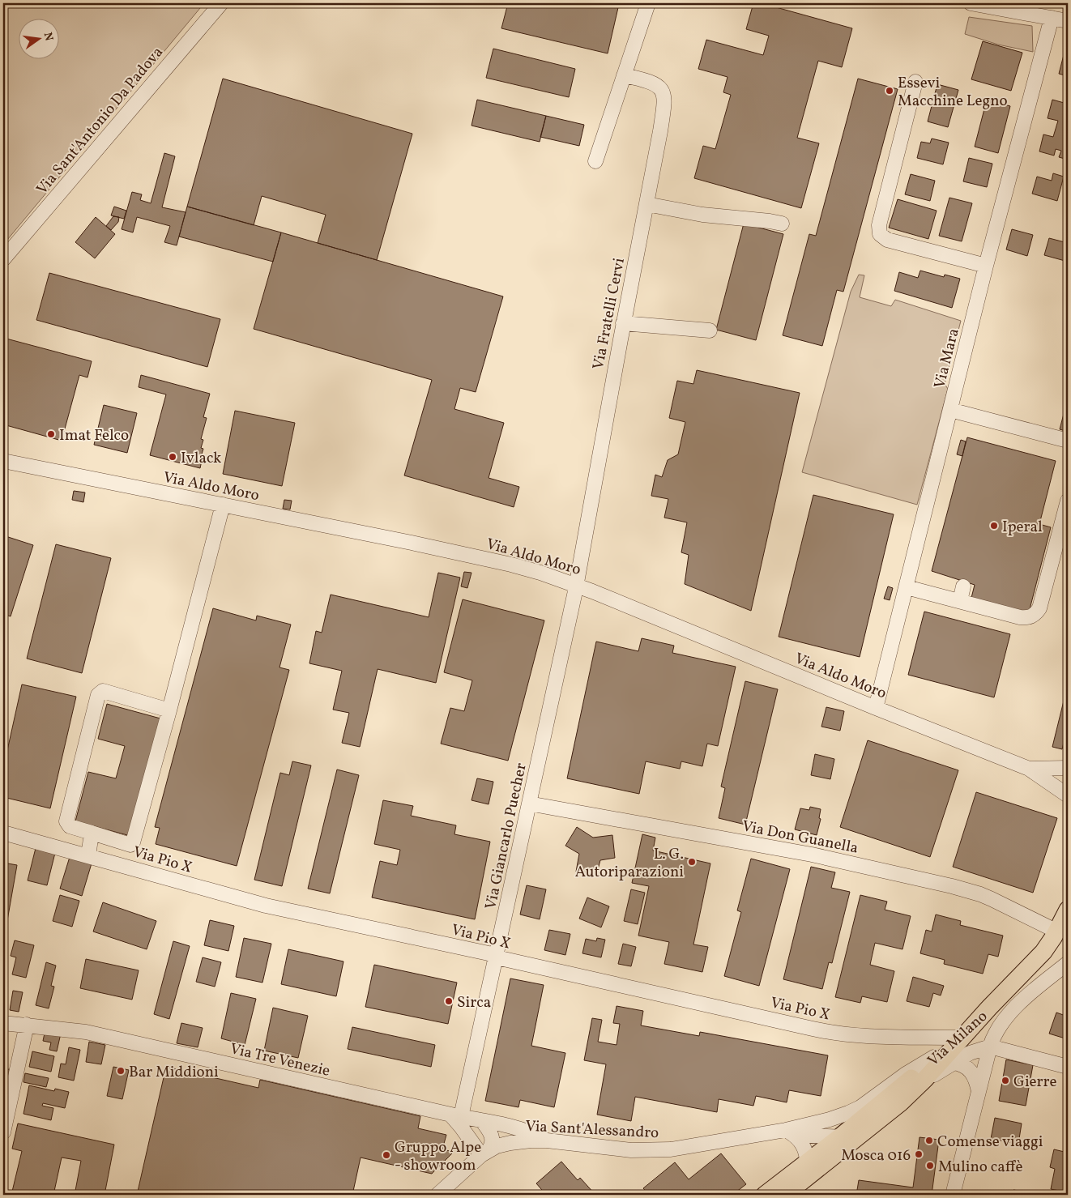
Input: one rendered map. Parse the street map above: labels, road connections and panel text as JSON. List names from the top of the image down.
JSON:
{
  "streets": {
    "main road": ["Via Milano"],
    "street": [
      "Via Sant'Antonio Da Padova",
      "Via Fratelli Cervi",
      "Via Mara",
      "Via Aldo Moro",
      "Via Giancarlo Puecher",
      "Via Don Guanella",
      "Via Pio X",
      "Via Tre Venezie",
      "Via Sant'Alessandro"
    ]
  },
  "crossings": [
    ["Via Fratelli Cervi", "Via Aldo Moro"],
    ["Via Fratelli Cervi", "Via Giancarlo Puecher"],
    ["Via Mara", "Via Aldo Moro"],
    ["Via Aldo Moro", "Via Giancarlo Puecher"],
    ["Via Giancarlo Puecher", "Via Don Guanella"],
    ["Via Giancarlo Puecher", "Via Pio X"],
    ["Via Giancarlo Puecher", "Via Tre Venezie"],
    ["Via Pio X", "Via Milano"],
    ["Via Tre Venezie", "Via Sant'Alessandro"]
  ],
  "places": [
    "Essevi Macchine Legno",
    "Imat Felco",
    "Ivlack",
    "Iperal",
    "L. G. Autoriparazioni",
    "Sirca",
    "Bar Middioni",
    "Gierre",
    "Comense viaggi",
    "Mosca 016",
    "Gruppo Alpe - showroom",
    "Mulino caffè"
  ],
  "north": "right"
}
